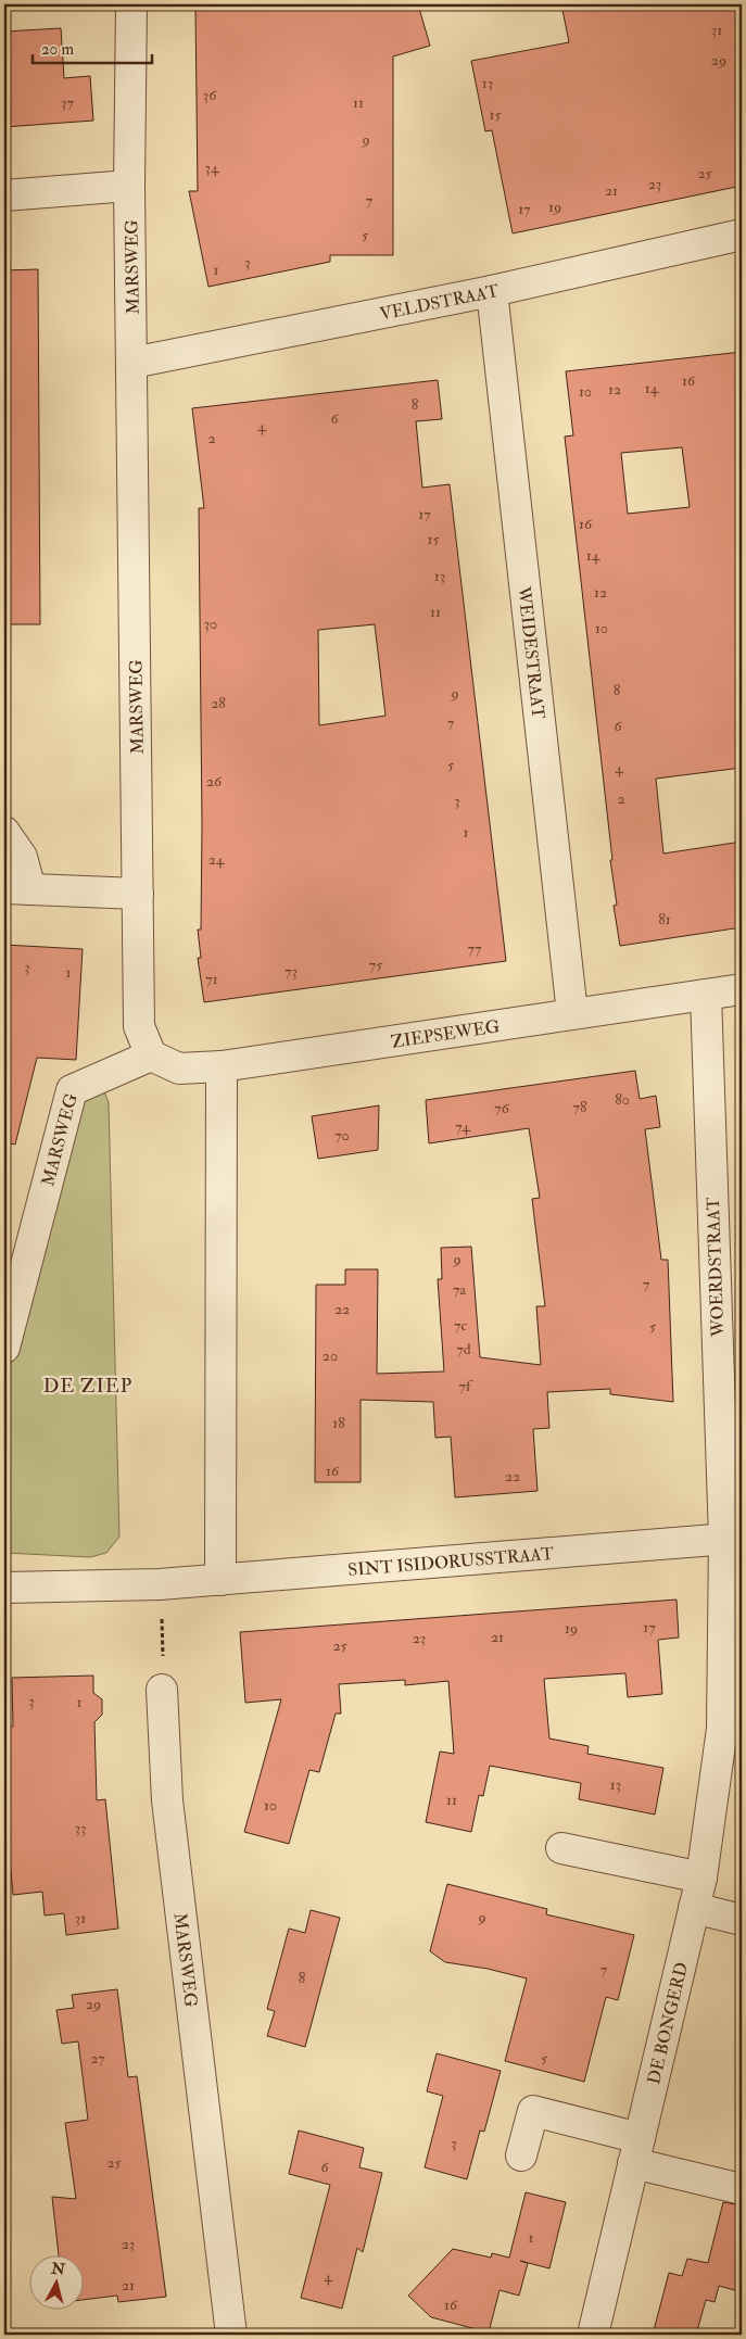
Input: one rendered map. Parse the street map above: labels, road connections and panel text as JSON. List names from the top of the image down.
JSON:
{
  "streets": {
    "street": [
      "MARSWEG",
      "VELDSTRAAT",
      "WEIDESTRAAT",
      "ZIEPSEWEG",
      "WOERDSTRAAT",
      "SINT ISIDORUSSTRAAT",
      "DE BONGERD"
    ]
  },
  "crossings": [
    ["MARSWEG", "VELDSTRAAT"],
    ["MARSWEG", "ZIEPSEWEG"],
    ["VELDSTRAAT", "WEIDESTRAAT"],
    ["WEIDESTRAAT", "ZIEPSEWEG"],
    ["ZIEPSEWEG", "WOERDSTRAAT"],
    ["WOERDSTRAAT", "SINT ISIDORUSSTRAAT"],
    ["WOERDSTRAAT", "DE BONGERD"],
    ["SINT ISIDORUSSTRAAT", "DE BONGERD"]
  ],
  "districts": ["DE ZIEP"],
  "house_numbers": [
    "31",
    "29",
    "13",
    "36",
    "37",
    "11",
    "15",
    "9",
    "34",
    "25",
    "23",
    "21",
    "7",
    "19",
    "17",
    "5",
    "3",
    "1",
    "16",
    "14",
    "12",
    "10",
    "8",
    "6",
    "4",
    "2",
    "17",
    "16",
    "15",
    "14",
    "13",
    "12",
    "11",
    "30",
    "10",
    "8",
    "9",
    "28",
    "7",
    "6",
    "5",
    "4",
    "26",
    "2",
    "3",
    "1",
    "24",
    "81",
    "77",
    "75",
    "3",
    "73",
    "1",
    "71",
    "80",
    "78",
    "76",
    "74",
    "70",
    "9",
    "7",
    "7a",
    "22",
    "7c",
    "5",
    "7d",
    "20",
    "7f",
    "18",
    "16",
    "22",
    "17",
    "19",
    "21",
    "23",
    "25",
    "3",
    "1",
    "13",
    "11",
    "10",
    "33",
    "9",
    "31",
    "7",
    "8",
    "29",
    "27",
    "5",
    "3",
    "25",
    "6",
    "1",
    "23",
    "4",
    "21",
    "16"
  ],
  "scale_bar": "20 m",
  "north": "top"
}
